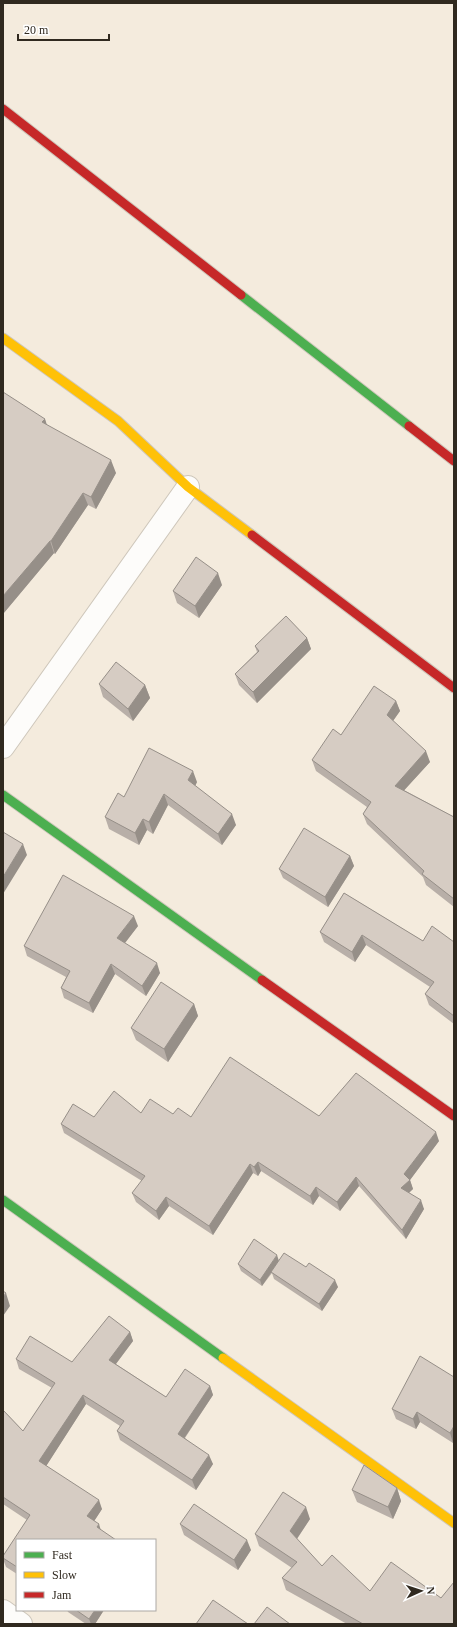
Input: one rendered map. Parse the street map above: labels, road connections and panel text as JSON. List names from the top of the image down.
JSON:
{
  "legend": ["Fast", "Slow", "Jam"],
  "scale_bar": "20 m",
  "north": "right"
}
